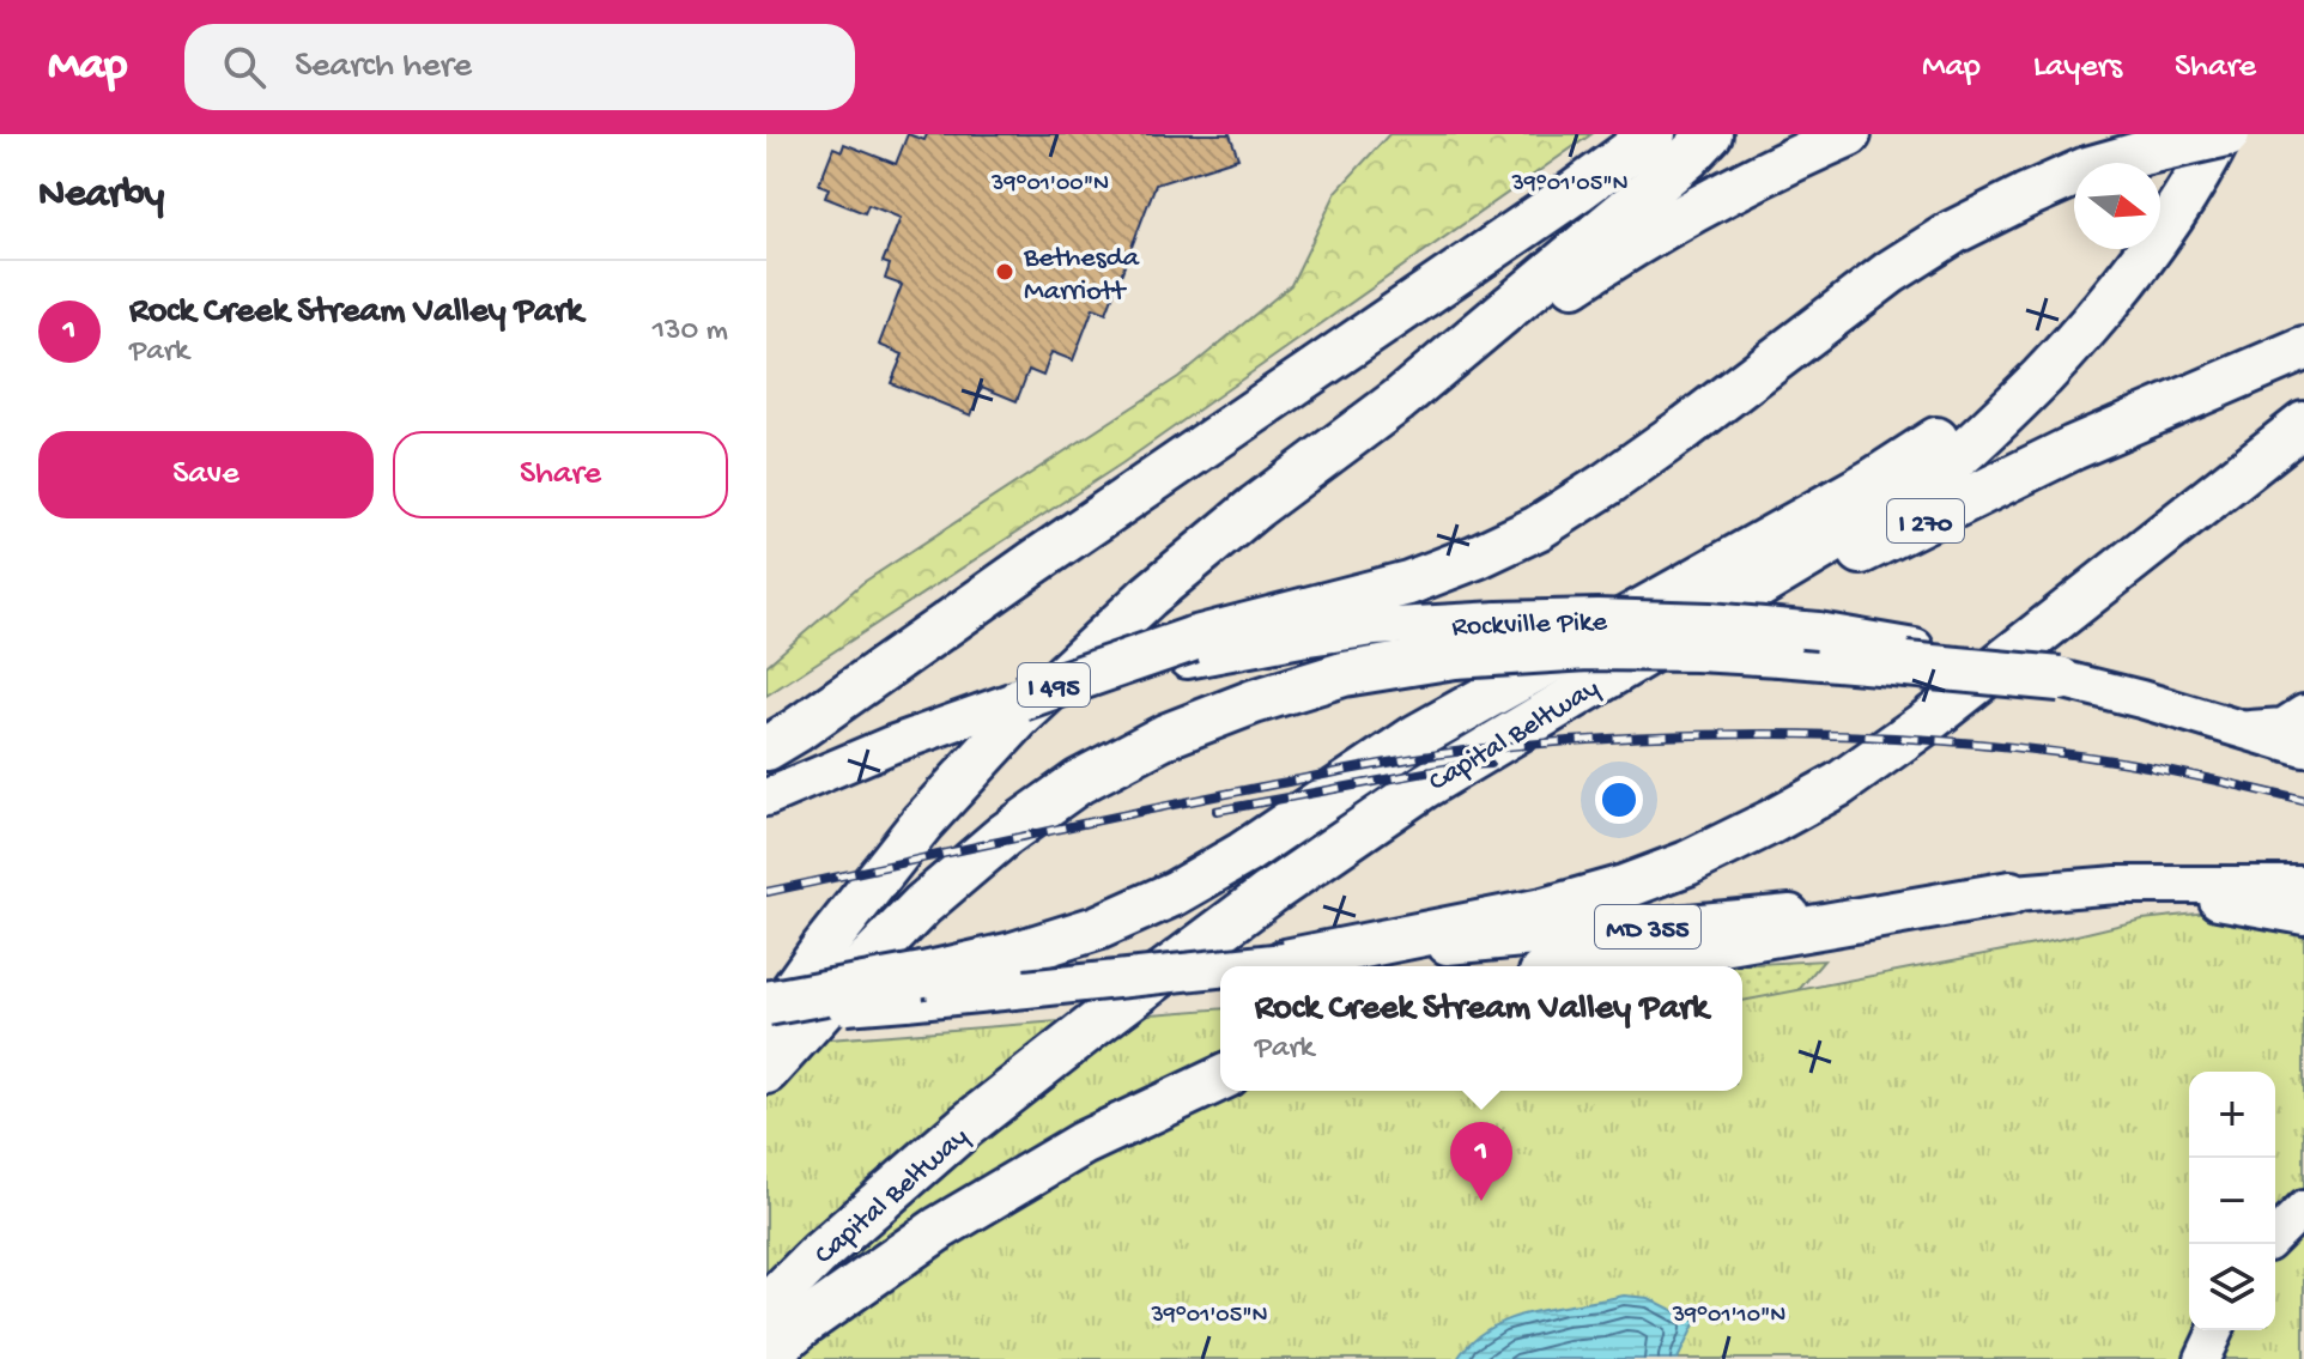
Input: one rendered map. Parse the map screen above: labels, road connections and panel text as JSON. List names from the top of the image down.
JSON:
{
  "streets": {
    "highway": ["I 270", "I 495", "Capital Beltway"],
    "main road": ["Rockville Pike", "MD 355"]
  },
  "crossings": [
    ["I 270", "Capital Beltway"]
  ],
  "places": ["Bethesda Marriott"],
  "north": "right",
  "page": {
    "header": "Map",
    "search": "Search here",
    "nav": ["Map", "Layers", "Share"],
    "heading": "Nearby",
    "list": [
      {
        "mark": "1",
        "name": "Rock Creek Stream Valley Park",
        "note": "Park",
        "value": "130 m"
      }
    ],
    "buttons": ["Save", "Share"],
    "popup": ["Rock Creek Stream Valley Park", "Park"],
    "map_buttons": ["+", "−"],
    "pins": "1"
  },
  "coordinates": ["39°01'00\"N", "39°01'05\"N", "39°01'10\"N"]
}
